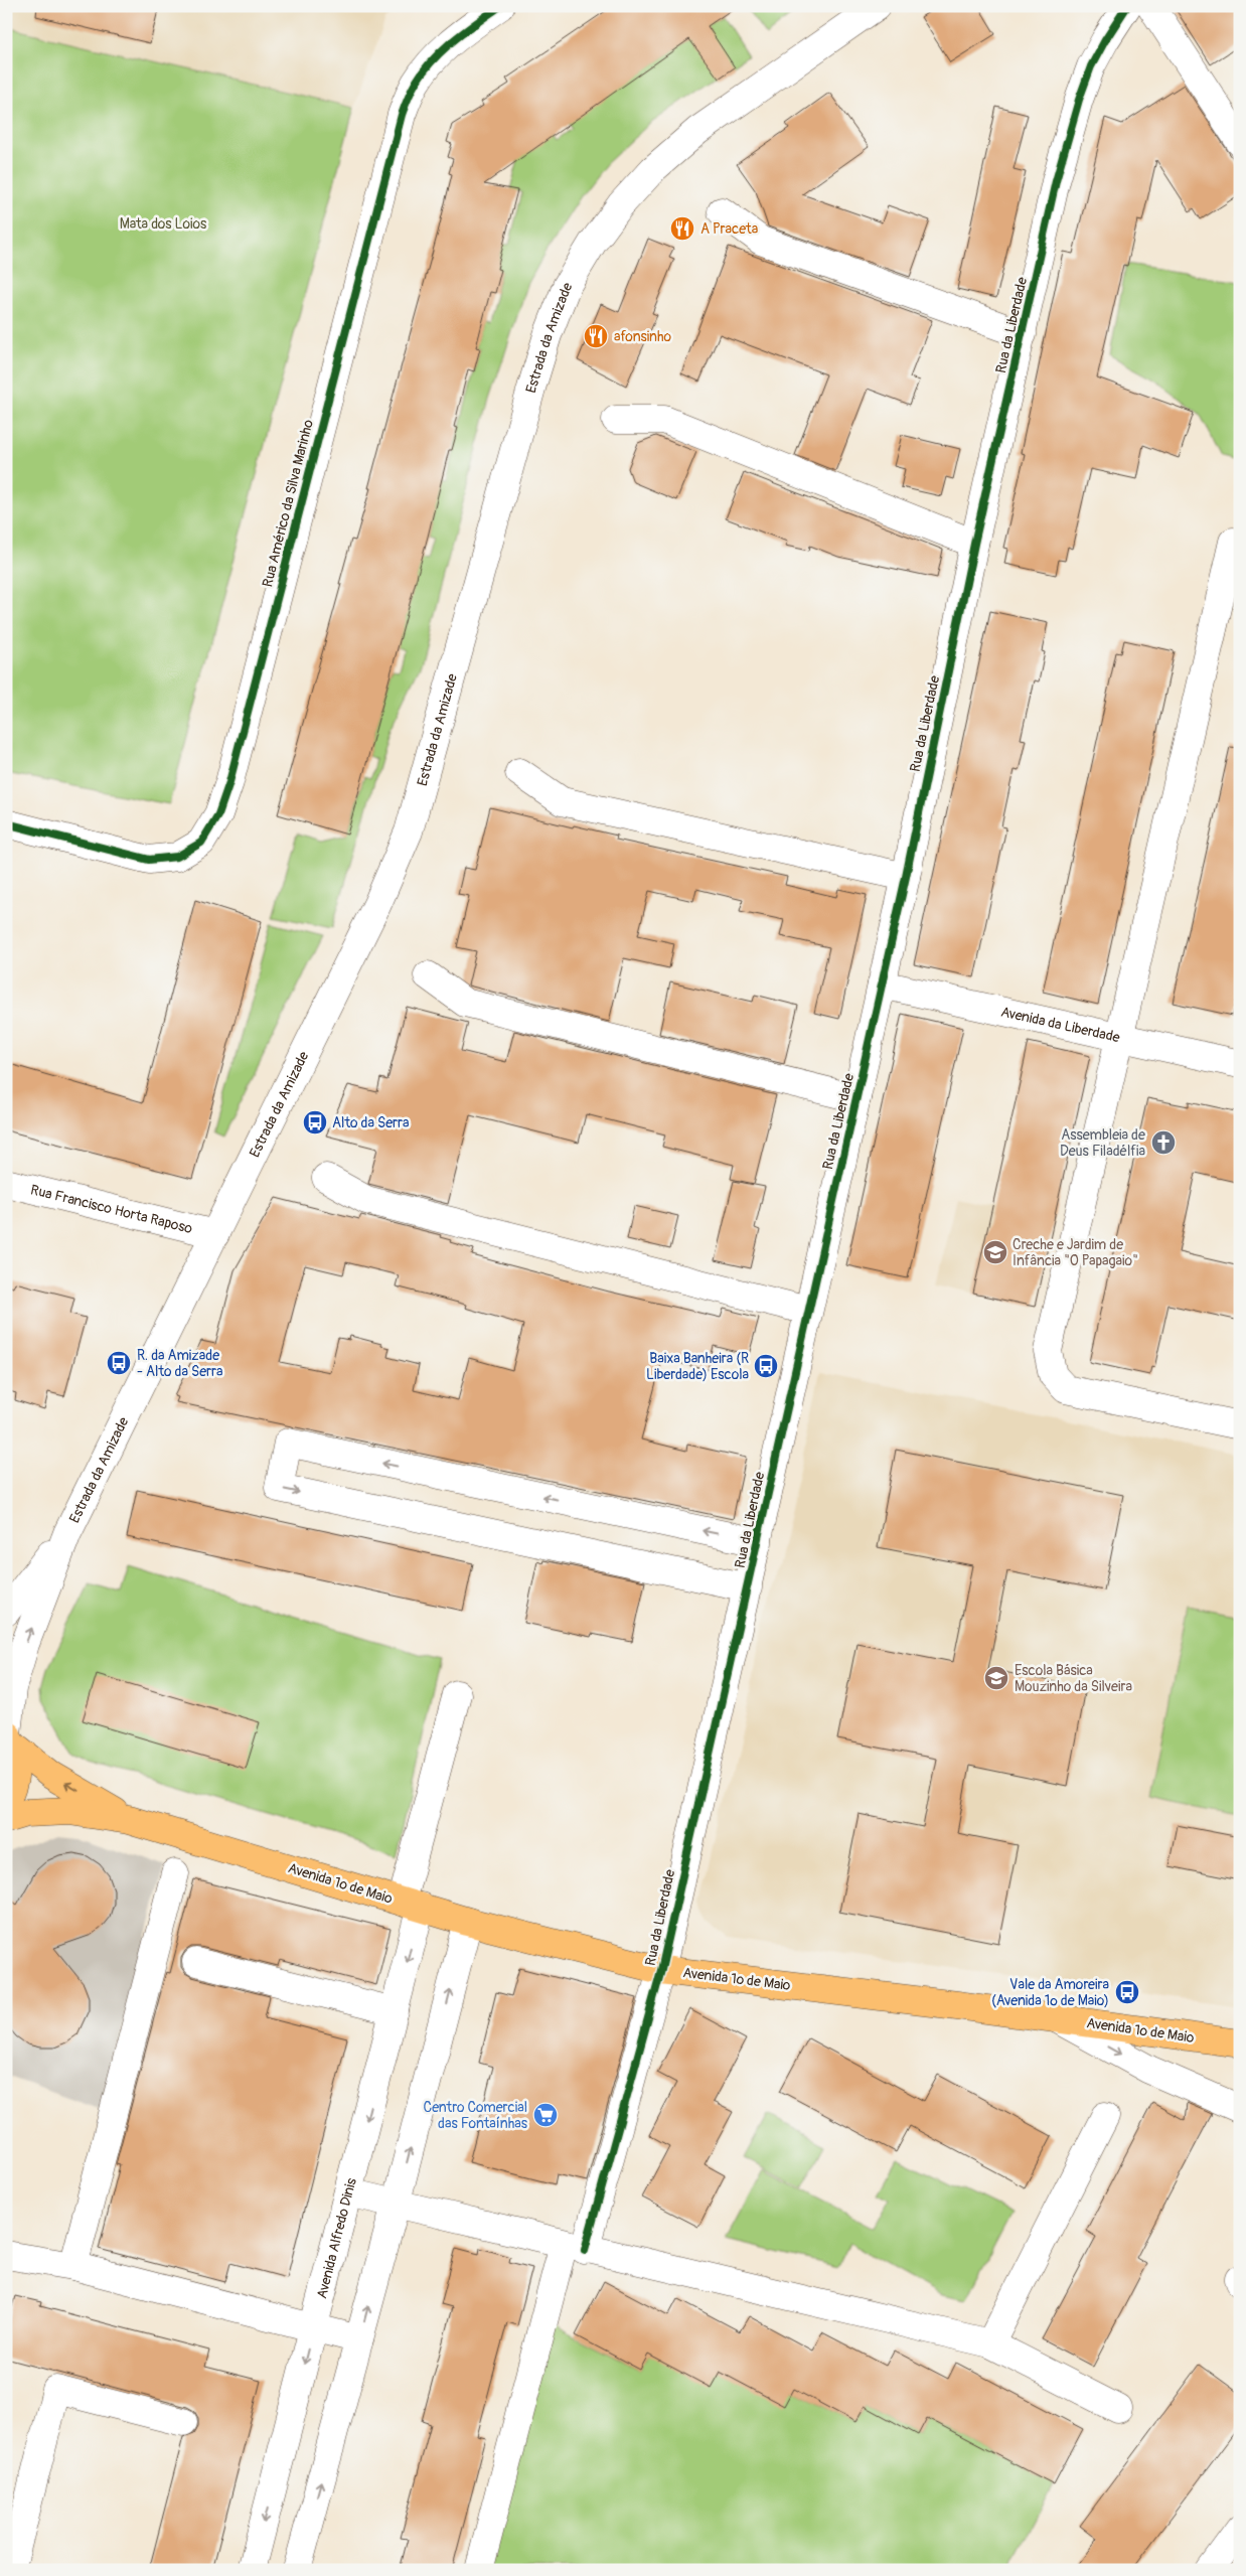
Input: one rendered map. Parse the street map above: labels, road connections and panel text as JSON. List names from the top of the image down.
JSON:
{
  "streets": {
    "main road": ["Avenida 1º de Maio"],
    "street": [
      "Rua da Liberdade",
      "Estrada da Amizade",
      "Rua Américo da Silva Marinho",
      "Avenida da Liberdade",
      "Rua Francisco Horta Raposo",
      "Avenida Alfredo Dinis"
    ]
  },
  "crossings": [
    ["Rua da Liberdade", "Avenida da Liberdade"],
    ["Rua da Liberdade", "Avenida 1º de Maio"],
    ["Estrada da Amizade", "Rua Francisco Horta Raposo"],
    ["Avenida 1º de Maio", "Avenida Alfredo Dinis"]
  ],
  "parks": ["Mata dos Loios"],
  "places": {
    "restaurant": ["A Praceta", "afonsinho"],
    "bus stop": [
      "Alto da Serra",
      "R. da Amizade - Alto da Serra",
      "Baixa Banheira (R Liberdade) Escola",
      "Vale da Amoreira (Avenida 1º de Maio)"
    ],
    "church": ["Assembleia de Deus Filadélfia"],
    "school or university": ["Creche e Jardim de Infância \"O Papagaio\"", "Escola Básica Mouzinho da Silveira"],
    "supermarket": ["Centro Comercial das Fontaínhas"]
  }
}
